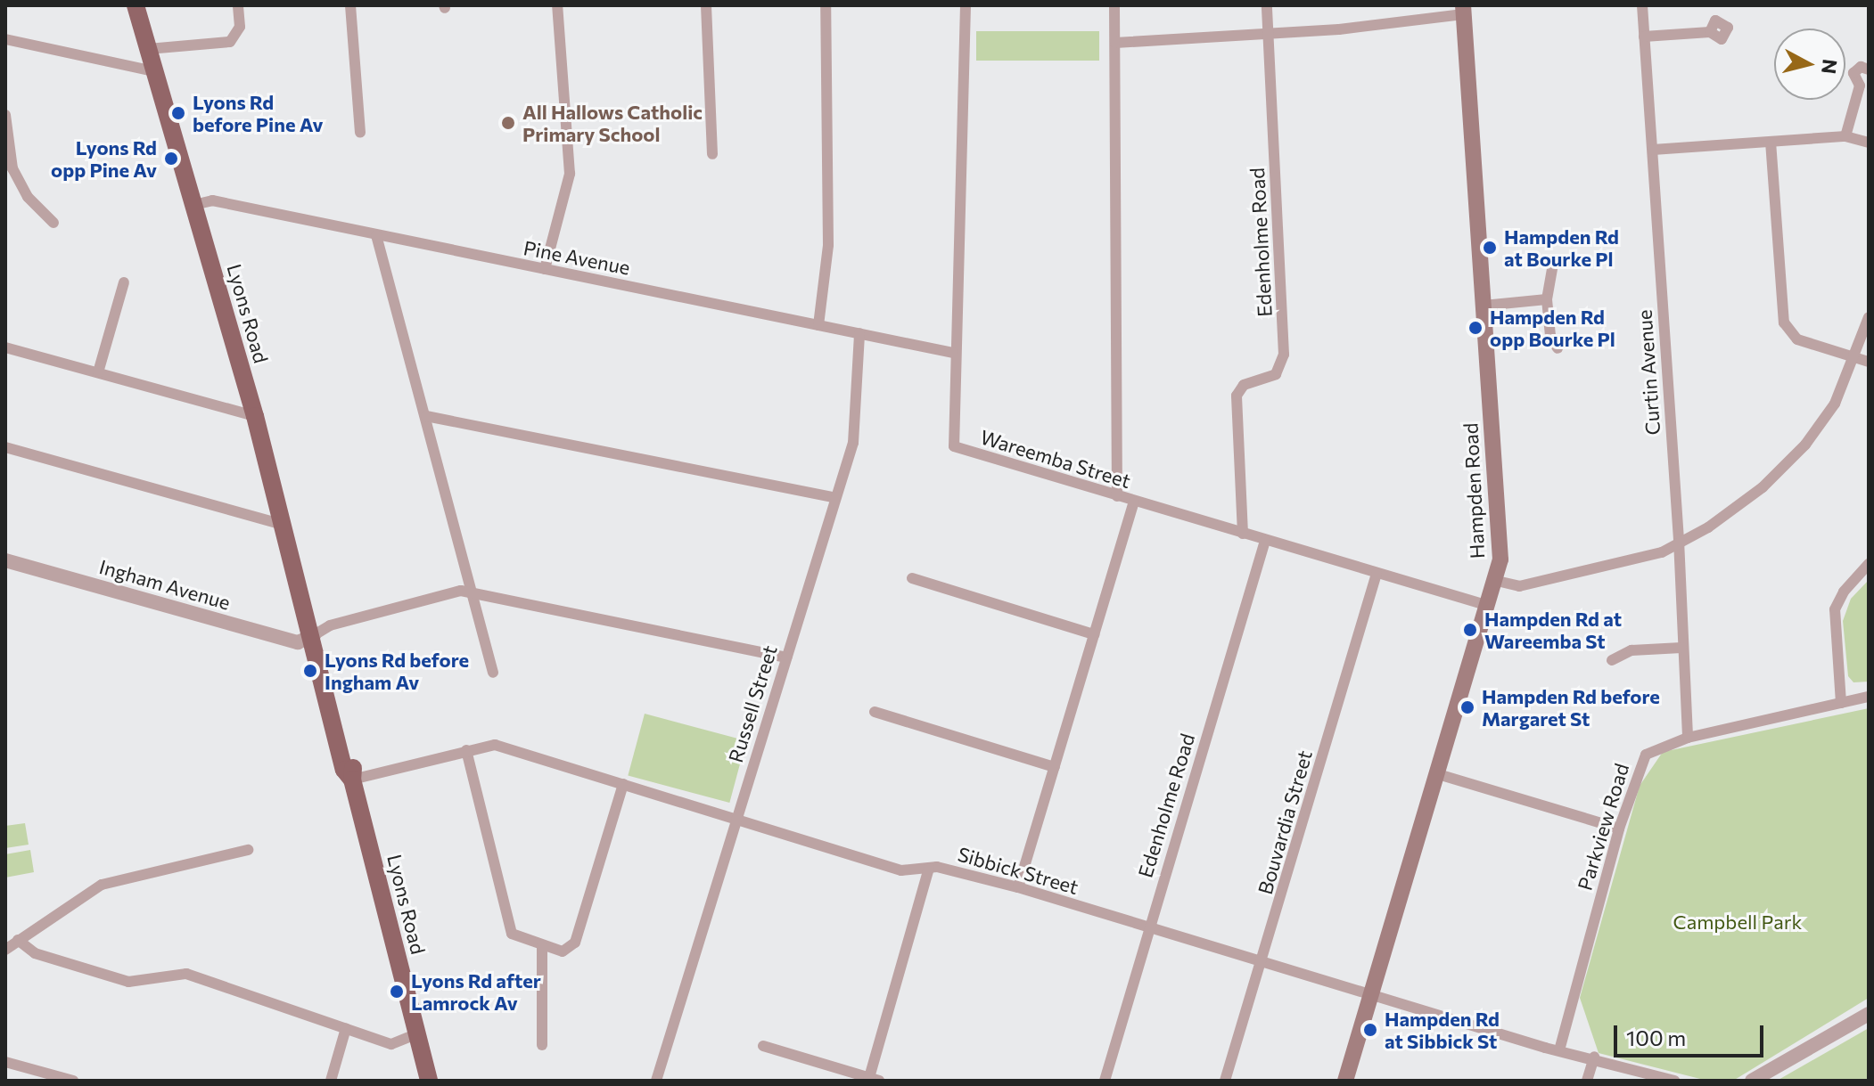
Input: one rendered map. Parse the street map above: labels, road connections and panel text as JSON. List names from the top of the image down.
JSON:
{
  "streets": {
    "main road": ["Lyons Road", "Hampden Road"],
    "street": [
      "Edenholme Road",
      "Pine Avenue",
      "Curtin Avenue",
      "Wareemba Street",
      "Ingham Avenue",
      "Russell Street",
      "Bouvardia Street",
      "Parkview Road",
      "Sibbick Street"
    ]
  },
  "crossings": [
    ["Edenholme Road", "Wareemba Street"],
    ["Edenholme Road", "Sibbick Street"],
    ["Pine Avenue", "Lyons Road"],
    ["Pine Avenue", "Wareemba Street"],
    ["Pine Avenue", "Russell Street"],
    ["Lyons Road", "Ingham Avenue"],
    ["Lyons Road", "Sibbick Street"],
    ["Curtin Avenue", "Parkview Road"],
    ["Wareemba Street", "Hampden Road"],
    ["Wareemba Street", "Bouvardia Street"],
    ["Hampden Road", "Sibbick Street"],
    ["Russell Street", "Sibbick Street"],
    ["Bouvardia Street", "Sibbick Street"],
    ["Parkview Road", "Sibbick Street"]
  ],
  "parks": ["Campbell Park"],
  "places": [
    "Lyons Rd before Pine Av",
    "All Hallows Catholic Primary School",
    "Lyons Rd opp Pine Av",
    "Hampden Rd at Bourke Pl",
    "Hampden Rd opp Bourke Pl",
    "Hampden Rd at Wareemba St",
    "Lyons Rd before Ingham Av",
    "Hampden Rd before Margaret St",
    "Lyons Rd after Lamrock Av",
    "Hampden Rd at Sibbick St"
  ],
  "scale_bar": "100 m",
  "north": "right"
}
